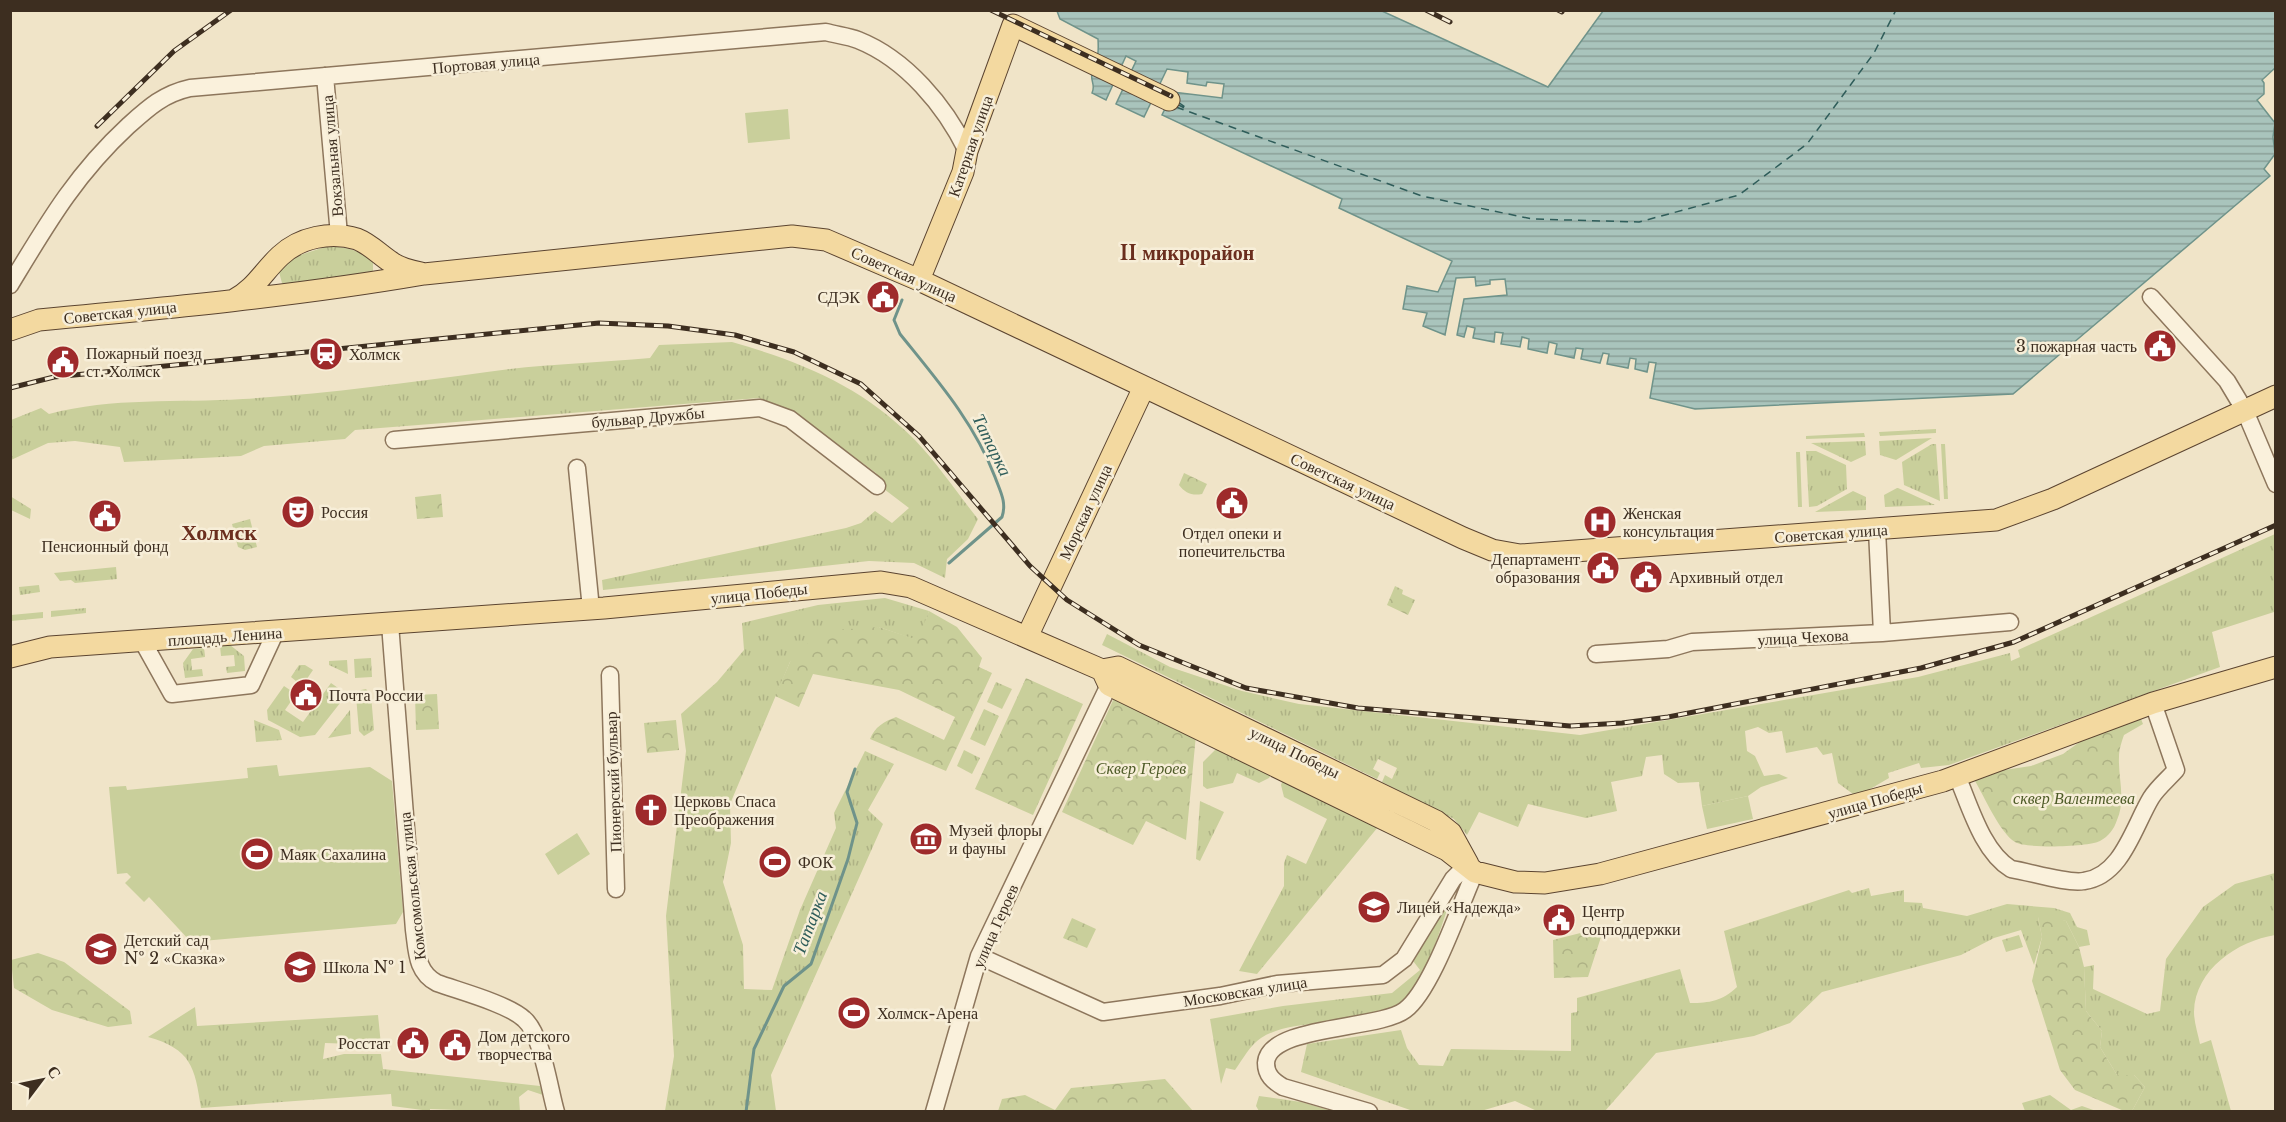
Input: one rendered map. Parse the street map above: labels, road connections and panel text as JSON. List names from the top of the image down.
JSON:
{
  "streets": {
    "main road": [
      "Катерная улица",
      "Советская улица",
      "Морская улица",
      "улица Победы",
      "площадь Ленина"
    ],
    "street": [
      "Портовая улица",
      "Вокзальная улица",
      "бульвар Дружбы",
      "улица Чехова",
      "Пионерский бульвар",
      "Комсомольская улица",
      "улица Героев",
      "Московская улица"
    ]
  },
  "crossings": [
    ["Портовая улица", "Катерная улица"],
    ["Портовая улица", "Вокзальная улица"],
    ["Катерная улица", "Советская улица"],
    ["Вокзальная улица", "Советская улица"],
    ["Советская улица", "Морская улица"],
    ["Морская улица", "улица Победы"],
    ["улица Победы", "площадь Ленина"],
    ["улица Победы", "Комсомольская улица"],
    ["улица Победы", "улица Героев"],
    ["улица Победы", "Московская улица"],
    ["площадь Ленина", "Комсомольская улица"],
    ["улица Героев", "Московская улица"]
  ],
  "districts": ["II микрорайон", "Холмск"],
  "water": ["Татарка"],
  "parks": ["Сквер Героев", "сквер Валентеева"],
  "places": {
    "public building": [
      "СДЭК",
      "3 пожарная часть",
      "Пожарный поезд ст. Холмск",
      "Отдел опеки и попечительства",
      "Пенсионный фонд",
      "Департамент образования",
      "Архивный отдел",
      "Почта России",
      "Центр соцподдержки",
      "Росстат",
      "Дом детского творчества"
    ],
    "station": ["Холмск"],
    "theatre": ["Россия"],
    "hospital": ["Женская консультация"],
    "church": ["Церковь Спаса Преображения"],
    "museum": ["Музей флоры и фауны"],
    "sports": ["Маяк Сахалина", "ФОК", "Холмск-Арена"],
    "school or university": ["Лицей «Надежда»", "Детский сад № 2 «Сказка»", "Школа № 1"]
  },
  "north": "top right"
}
